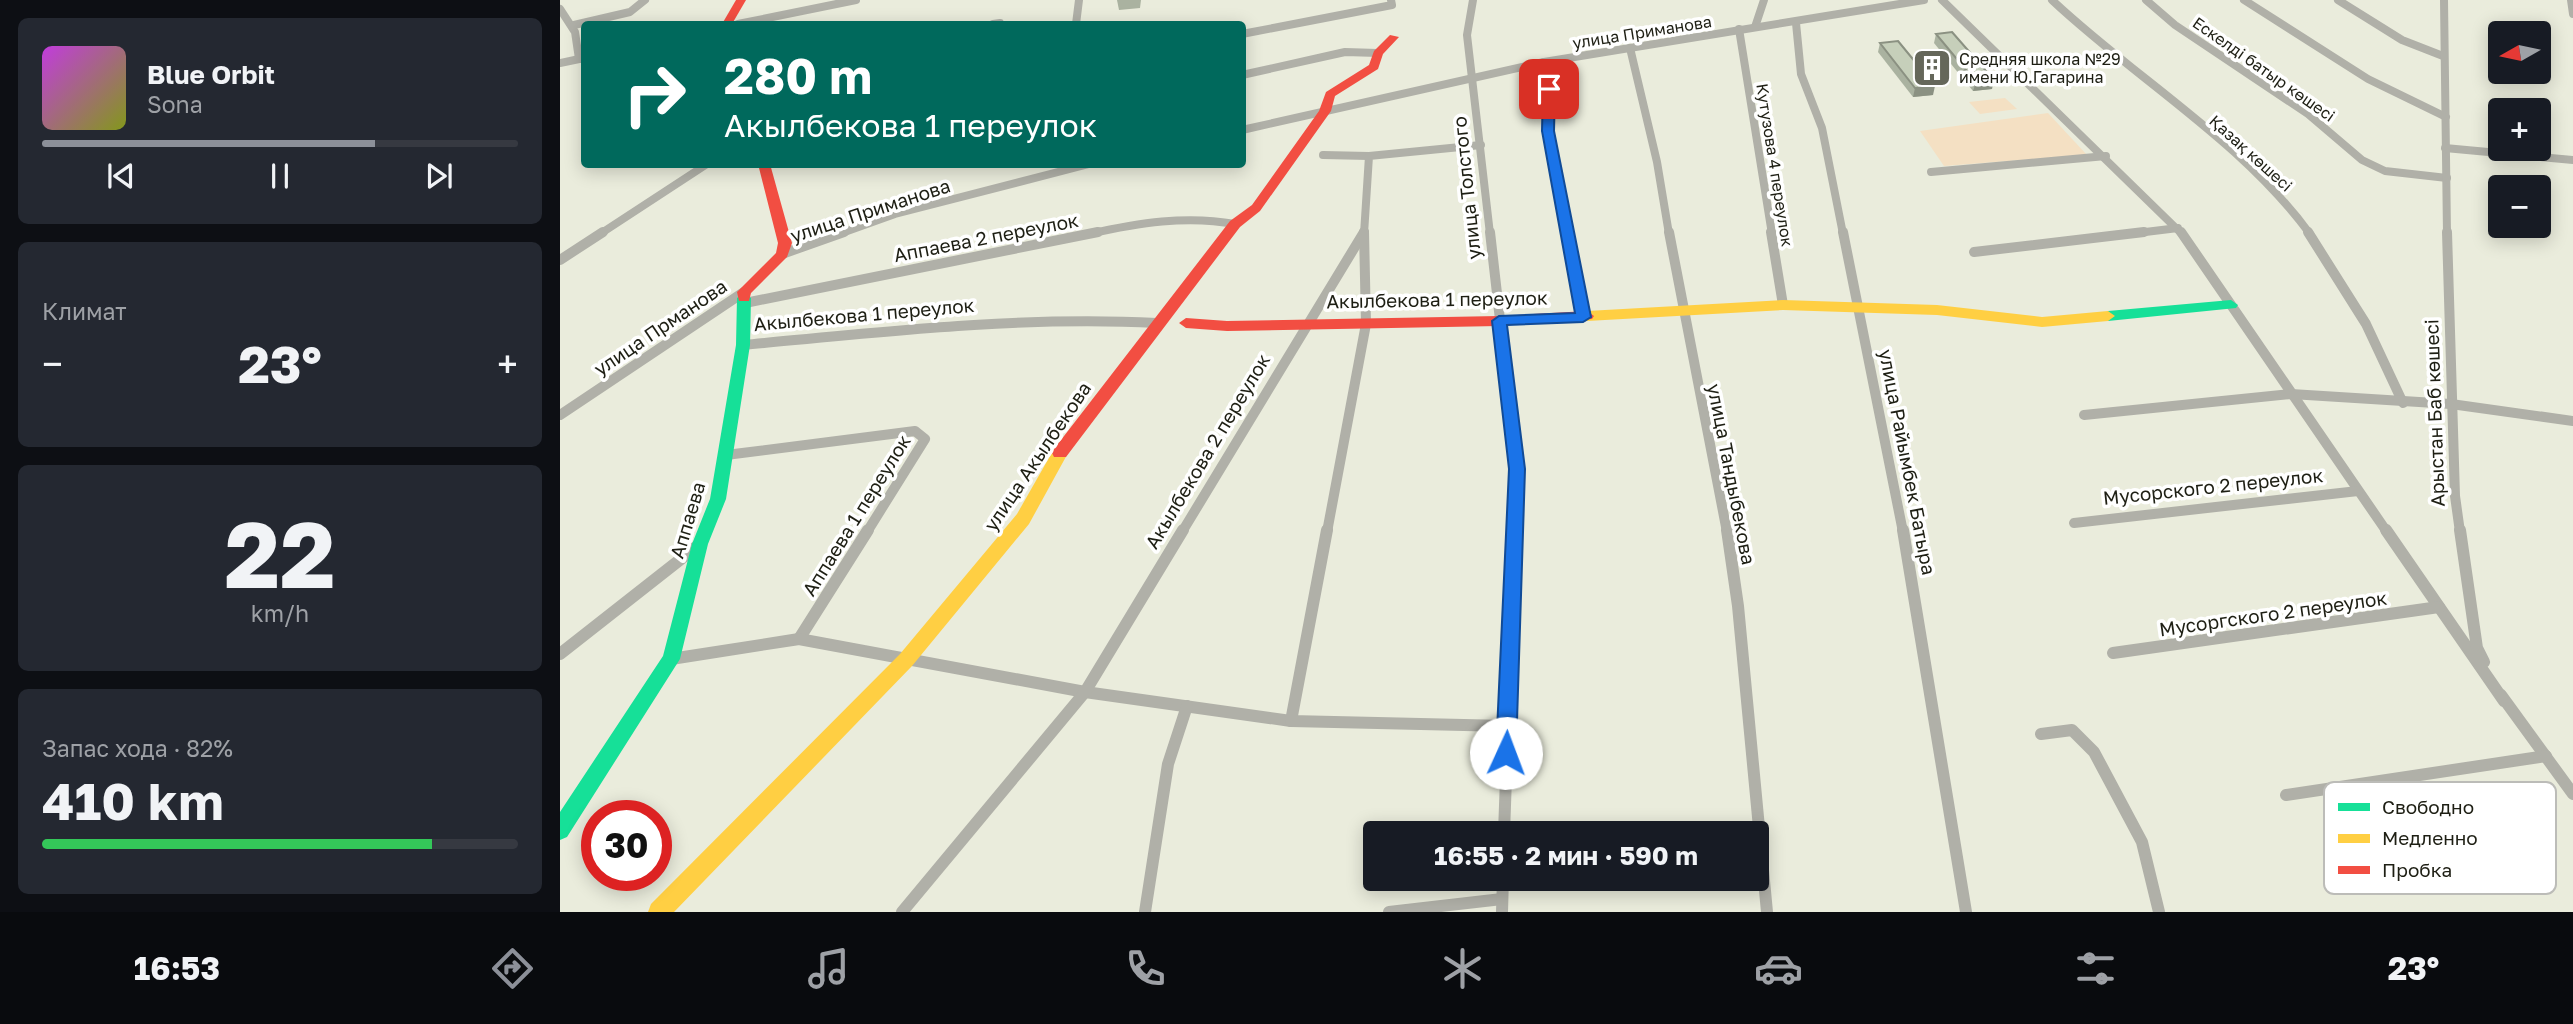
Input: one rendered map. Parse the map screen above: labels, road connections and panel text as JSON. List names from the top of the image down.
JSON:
{
  "streets": {
    "street": [
      "улица Приманова",
      "Ескелді батыр көшесі",
      "Қазақ көшесі",
      "Кутузова 4 переулок",
      "улица Толстого",
      "Аппаева 2 переулок",
      "Акылбекова 1 переулок",
      "улица Прманова",
      "Арыстан Баб көшесі",
      "Акылбекова 2 переулок",
      "улица Акылбекова",
      "улица Райымбек Батыра",
      "улица Тандыбекова",
      "Мусорского 2 переулок",
      "Аппаева 1 переулок",
      "Аппаева",
      "Мусоргского 2 переулок"
    ]
  },
  "crossings": [
    ["улица Приманова", "Кутузова 4 переулок"],
    ["улица Приманова", "улица Толстого"],
    ["улица Приманова", "улица Акылбекова"],
    ["улица Приманова", "улица Райымбек Батыра"],
    ["улица Приманова", "улица Тандыбекова"],
    ["Ескелді батыр көшесі", "Арыстан Баб көшесі"],
    ["Кутузова 4 переулок", "Акылбекова 1 переулок"],
    ["улица Толстого", "Акылбекова 1 переулок"],
    ["Аппаева 2 переулок", "улица Прманова"],
    ["Аппаева 2 переулок", "улица Акылбекова"],
    ["Аппаева 2 переулок", "Аппаева"],
    ["Акылбекова 1 переулок", "Акылбекова 2 переулок"],
    ["Акылбекова 1 переулок", "улица Акылбекова"],
    ["Акылбекова 1 переулок", "улица Райымбек Батыра"],
    ["Акылбекова 1 переулок", "улица Тандыбекова"],
    ["Акылбекова 1 переулок", "Аппаева"],
    ["улица Прманова", "Аппаева"],
    ["Арыстан Баб көшесі", "Мусорского 2 переулок"],
    ["Мусорского 2 переулок", "Мусоргского 2 переулок"],
    ["Аппаева 1 переулок", "Аппаева"]
  ],
  "places": {
    "building": ["Средняя школа №29 имени Ю.Гагарина"]
  },
  "legend": ["Свободно", "Медленно", "Пробка"],
  "north": "left",
  "page": {
    "map_buttons": ["+", "−"],
    "turn": ["280 m", "Акылбекова 1 переулок"],
    "song": ["Blue Orbit", "Sona"],
    "tile": [
      "Климат",
      ["22", "km/h"],
      ["Запас хода · 82%", "410 km"]
    ],
    "heat": ["−", "23°", "+"],
    "limit": "30",
    "trip": "16:55 · 2 мин · 590 m",
    "tabs": ["16:53", "23°"]
  }
}
